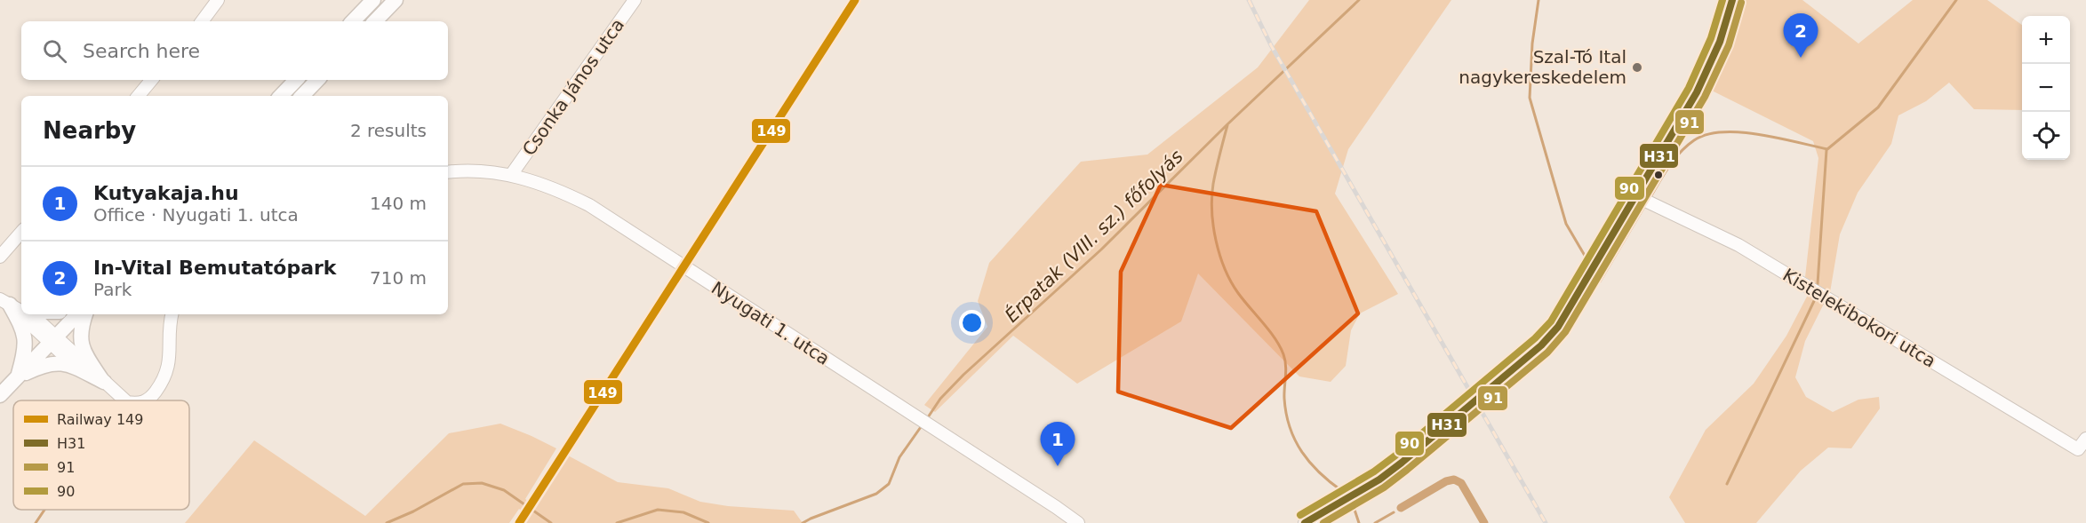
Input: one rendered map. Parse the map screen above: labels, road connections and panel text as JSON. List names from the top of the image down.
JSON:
{
  "streets": {
    "street": ["Csonka János utca", "Kistelekibokori utca", "Nyugati 1. utca"]
  },
  "crossings": [
    ["Csonka János utca", "Nyugati 1. utca"]
  ],
  "water": ["Érpatak (VIII. sz.) főfolyás"],
  "places": ["Szal-Tó Ital nagykereskedelem"],
  "lines": [
    "rail line 149",
    "transit line H31",
    "transit line 90",
    "transit line 91"
  ],
  "legend": [
    "Railway 149",
    "H31",
    "91",
    "90"
  ],
  "page": {
    "pins": ["2", "1"],
    "map_buttons": ["+", "−"],
    "search": "Search here",
    "heading": ["Nearby", "2 results"],
    "list": [
      {
        "mark": "1",
        "name": "Kutyakaja.hu",
        "note": "Office · Nyugati 1. utca",
        "value": "140 m"
      },
      {
        "mark": "2",
        "name": "In-Vital Bemutatópark",
        "note": "Park",
        "value": "710 m"
      }
    ]
  }
}
